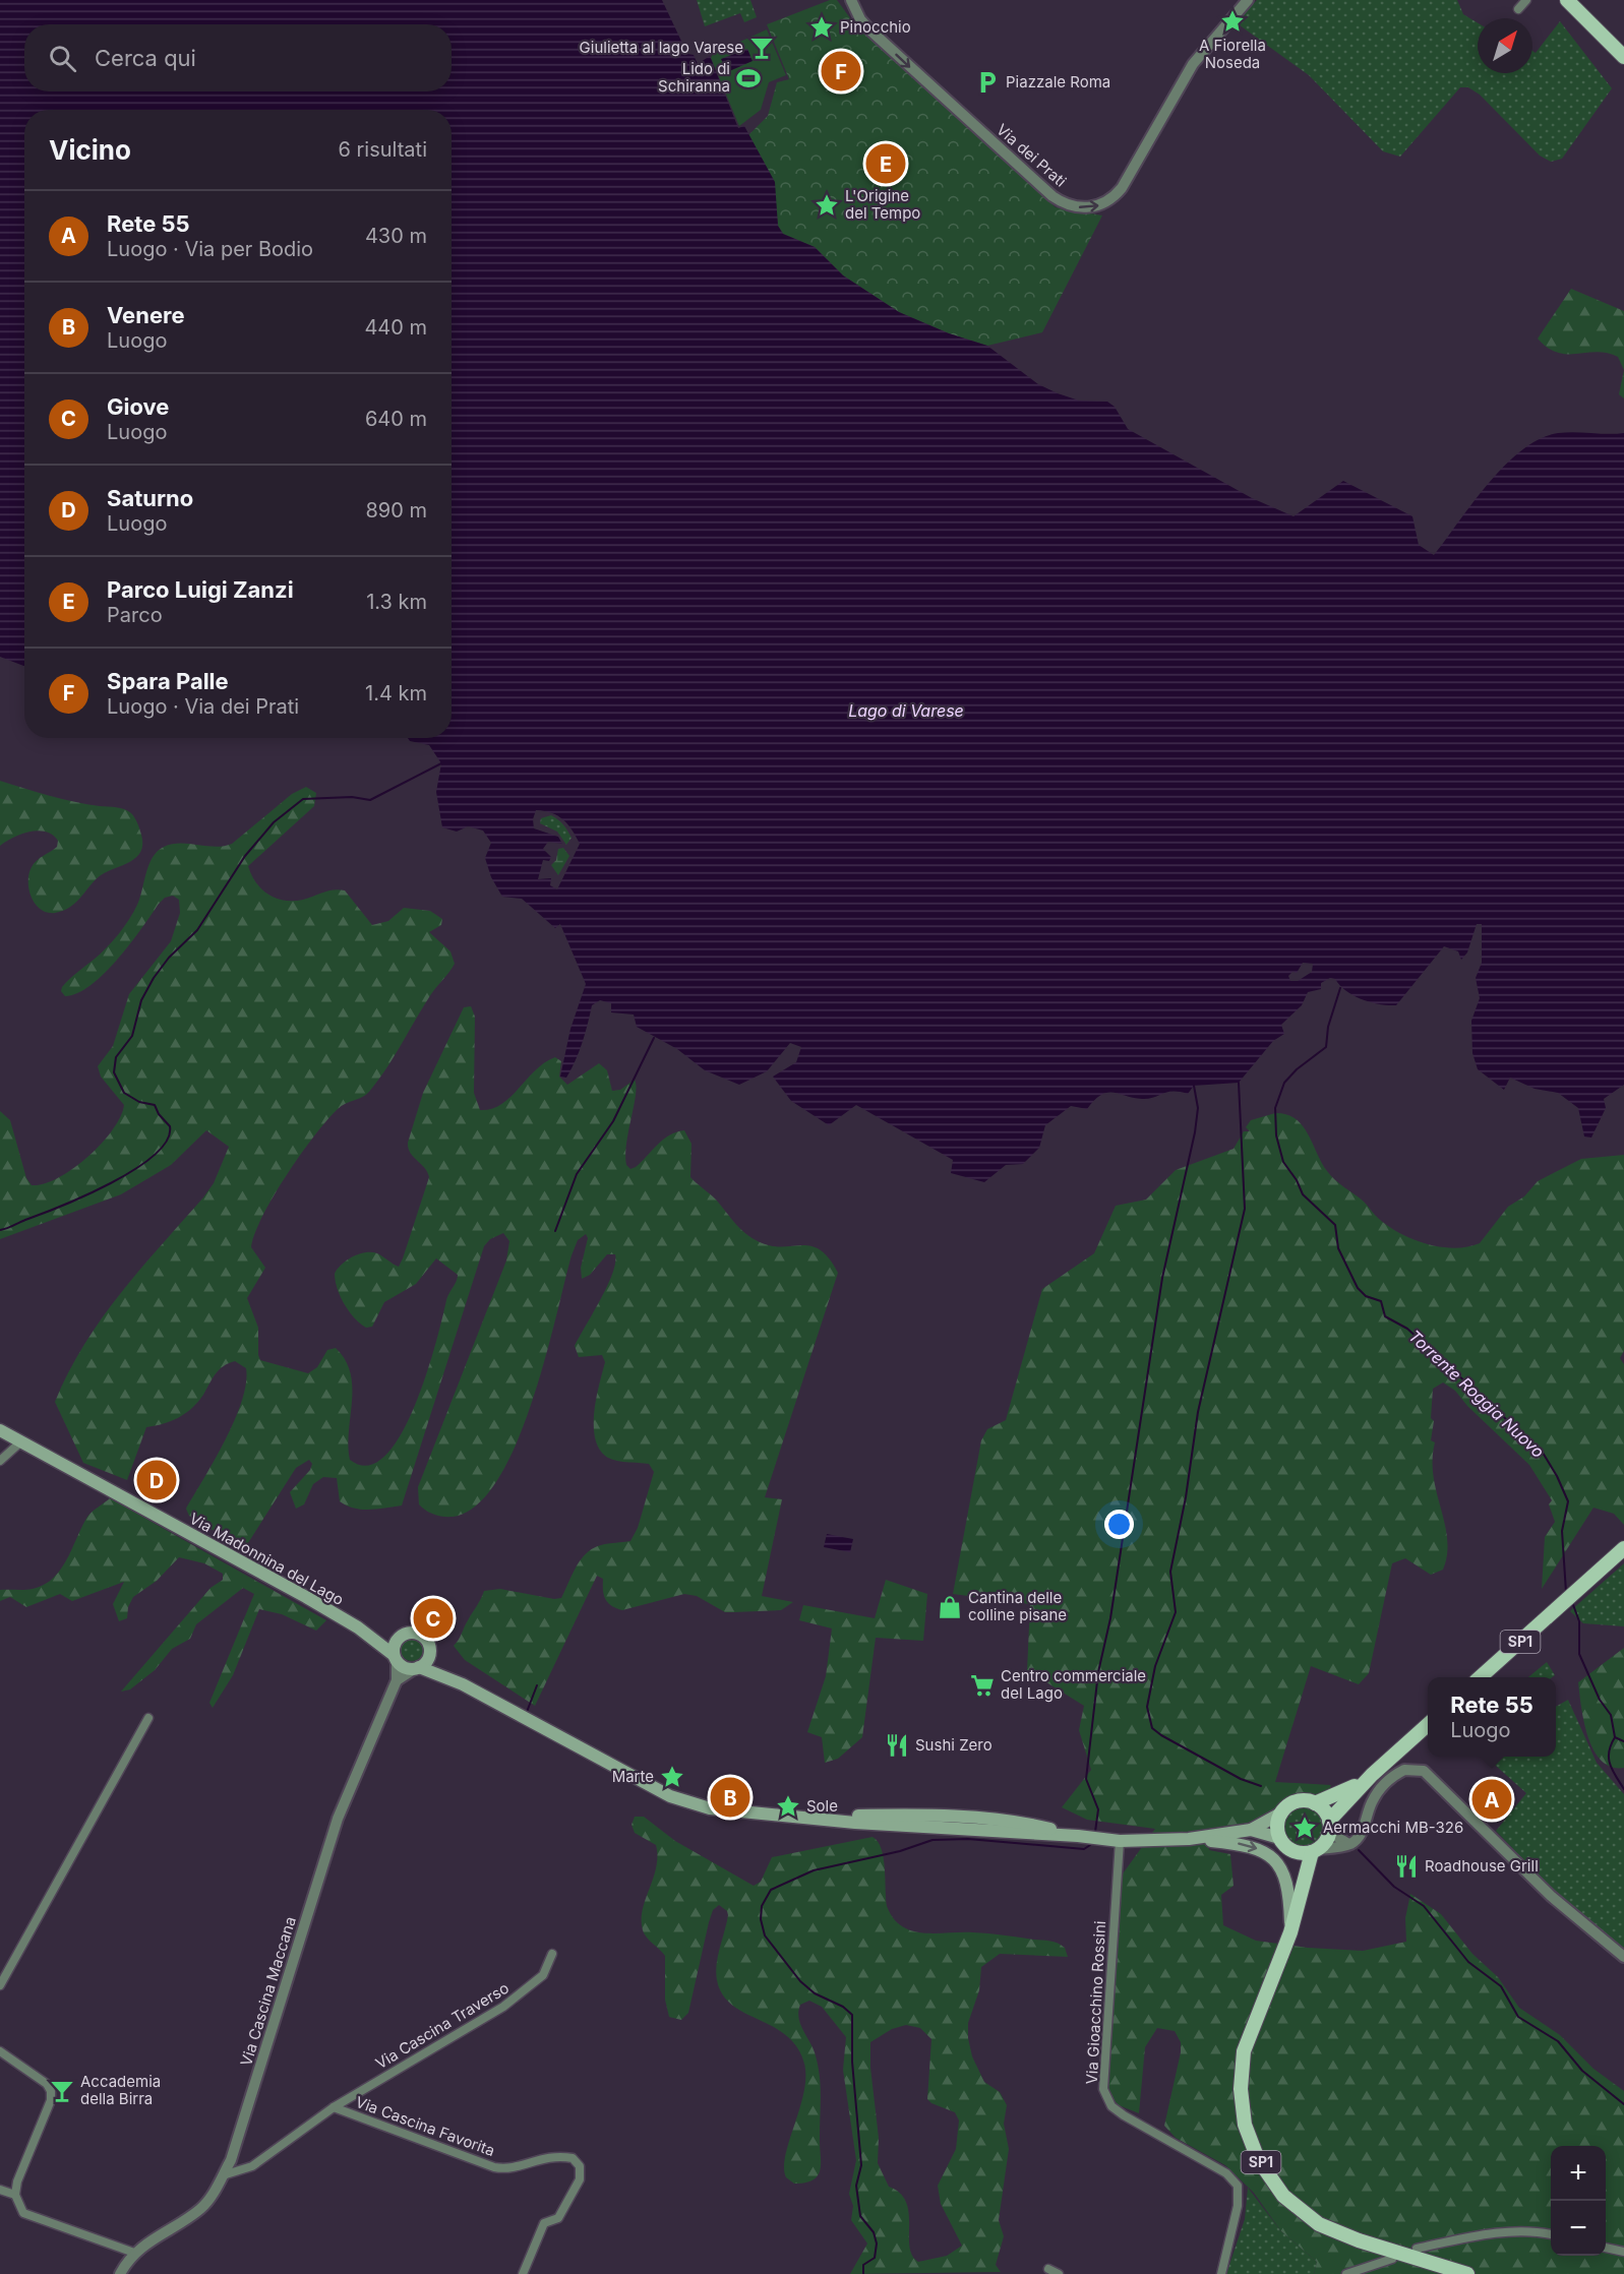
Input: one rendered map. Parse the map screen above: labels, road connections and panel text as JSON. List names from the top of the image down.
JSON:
{
  "streets": {
    "main road": ["Via Madonnina del Lago", "SP1"],
    "street": [
      "Via dei Prati",
      "Via Cascina Maccana",
      "Via Gioacchino Rossini",
      "Via Cascina Traverso",
      "Via Cascina Favorita"
    ]
  },
  "crossings": [
    ["Via Madonnina del Lago", "Via Cascina Maccana"],
    ["Via Cascina Maccana", "Via Cascina Favorita"],
    ["Via Cascina Traverso", "Via Cascina Favorita"]
  ],
  "water": ["Lago di Varese", "Torrente Roggia Nuovo"],
  "places": {
    "place": [
      "A Fiorella Noseda",
      "Pinocchio",
      "L'Origine del Tempo",
      "Marte",
      "Sole",
      "Aermacchi MB-326"
    ],
    "bar": ["Giulietta al lago Varese", "Accademia della Birra"],
    "sports": ["Lido di Schiranna"],
    "parking": ["Piazzale Roma"],
    "shop": ["Cantina delle colline pisane"],
    "supermarket": ["Centro commerciale del Lago"],
    "restaurant": ["Sushi Zero", "Roadhouse Grill"]
  },
  "north": "top right",
  "page": {
    "search": "Cerca qui",
    "pins": [
      "F",
      "E",
      "D",
      "C",
      "B",
      "A"
    ],
    "heading": ["Vicino", "6 risultati"],
    "list": [
      {
        "mark": "A",
        "name": "Rete 55",
        "note": "Luogo · Via per Bodio",
        "value": "430 m"
      },
      {
        "mark": "B",
        "name": "Venere",
        "note": "Luogo",
        "value": "440 m"
      },
      {
        "mark": "C",
        "name": "Giove",
        "note": "Luogo",
        "value": "640 m"
      },
      {
        "mark": "D",
        "name": "Saturno",
        "note": "Luogo",
        "value": "890 m"
      },
      {
        "mark": "E",
        "name": "Parco Luigi Zanzi",
        "note": "Parco",
        "value": "1.3 km"
      },
      {
        "mark": "F",
        "name": "Spara Palle",
        "note": "Luogo · Via dei Prati",
        "value": "1.4 km"
      }
    ],
    "popup": ["Rete 55", "Luogo"],
    "map_buttons": ["+", "−"]
  }
}
